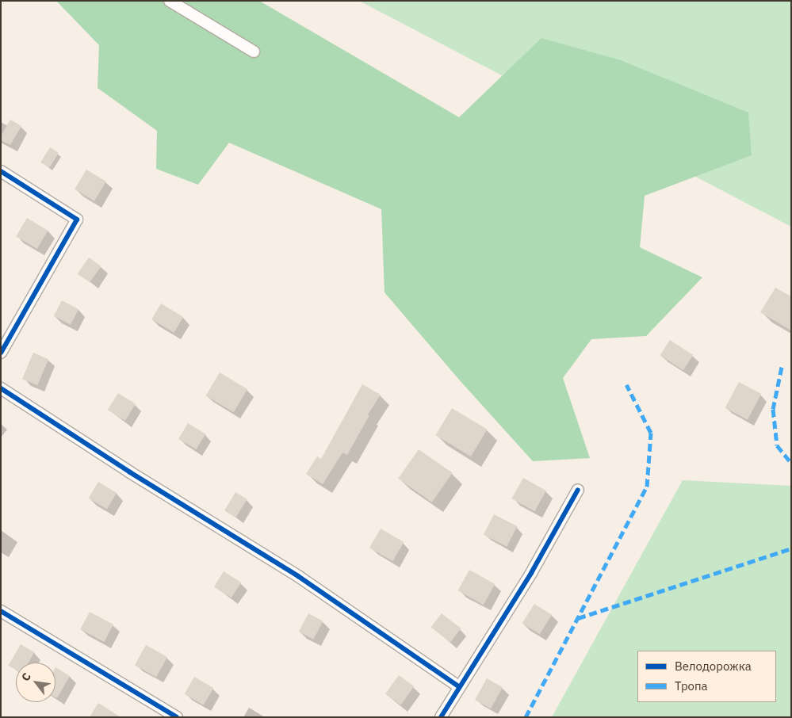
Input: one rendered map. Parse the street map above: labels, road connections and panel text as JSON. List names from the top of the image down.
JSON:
{
  "legend": ["Велодорожка", "Тропа"],
  "north": "top left"
}
